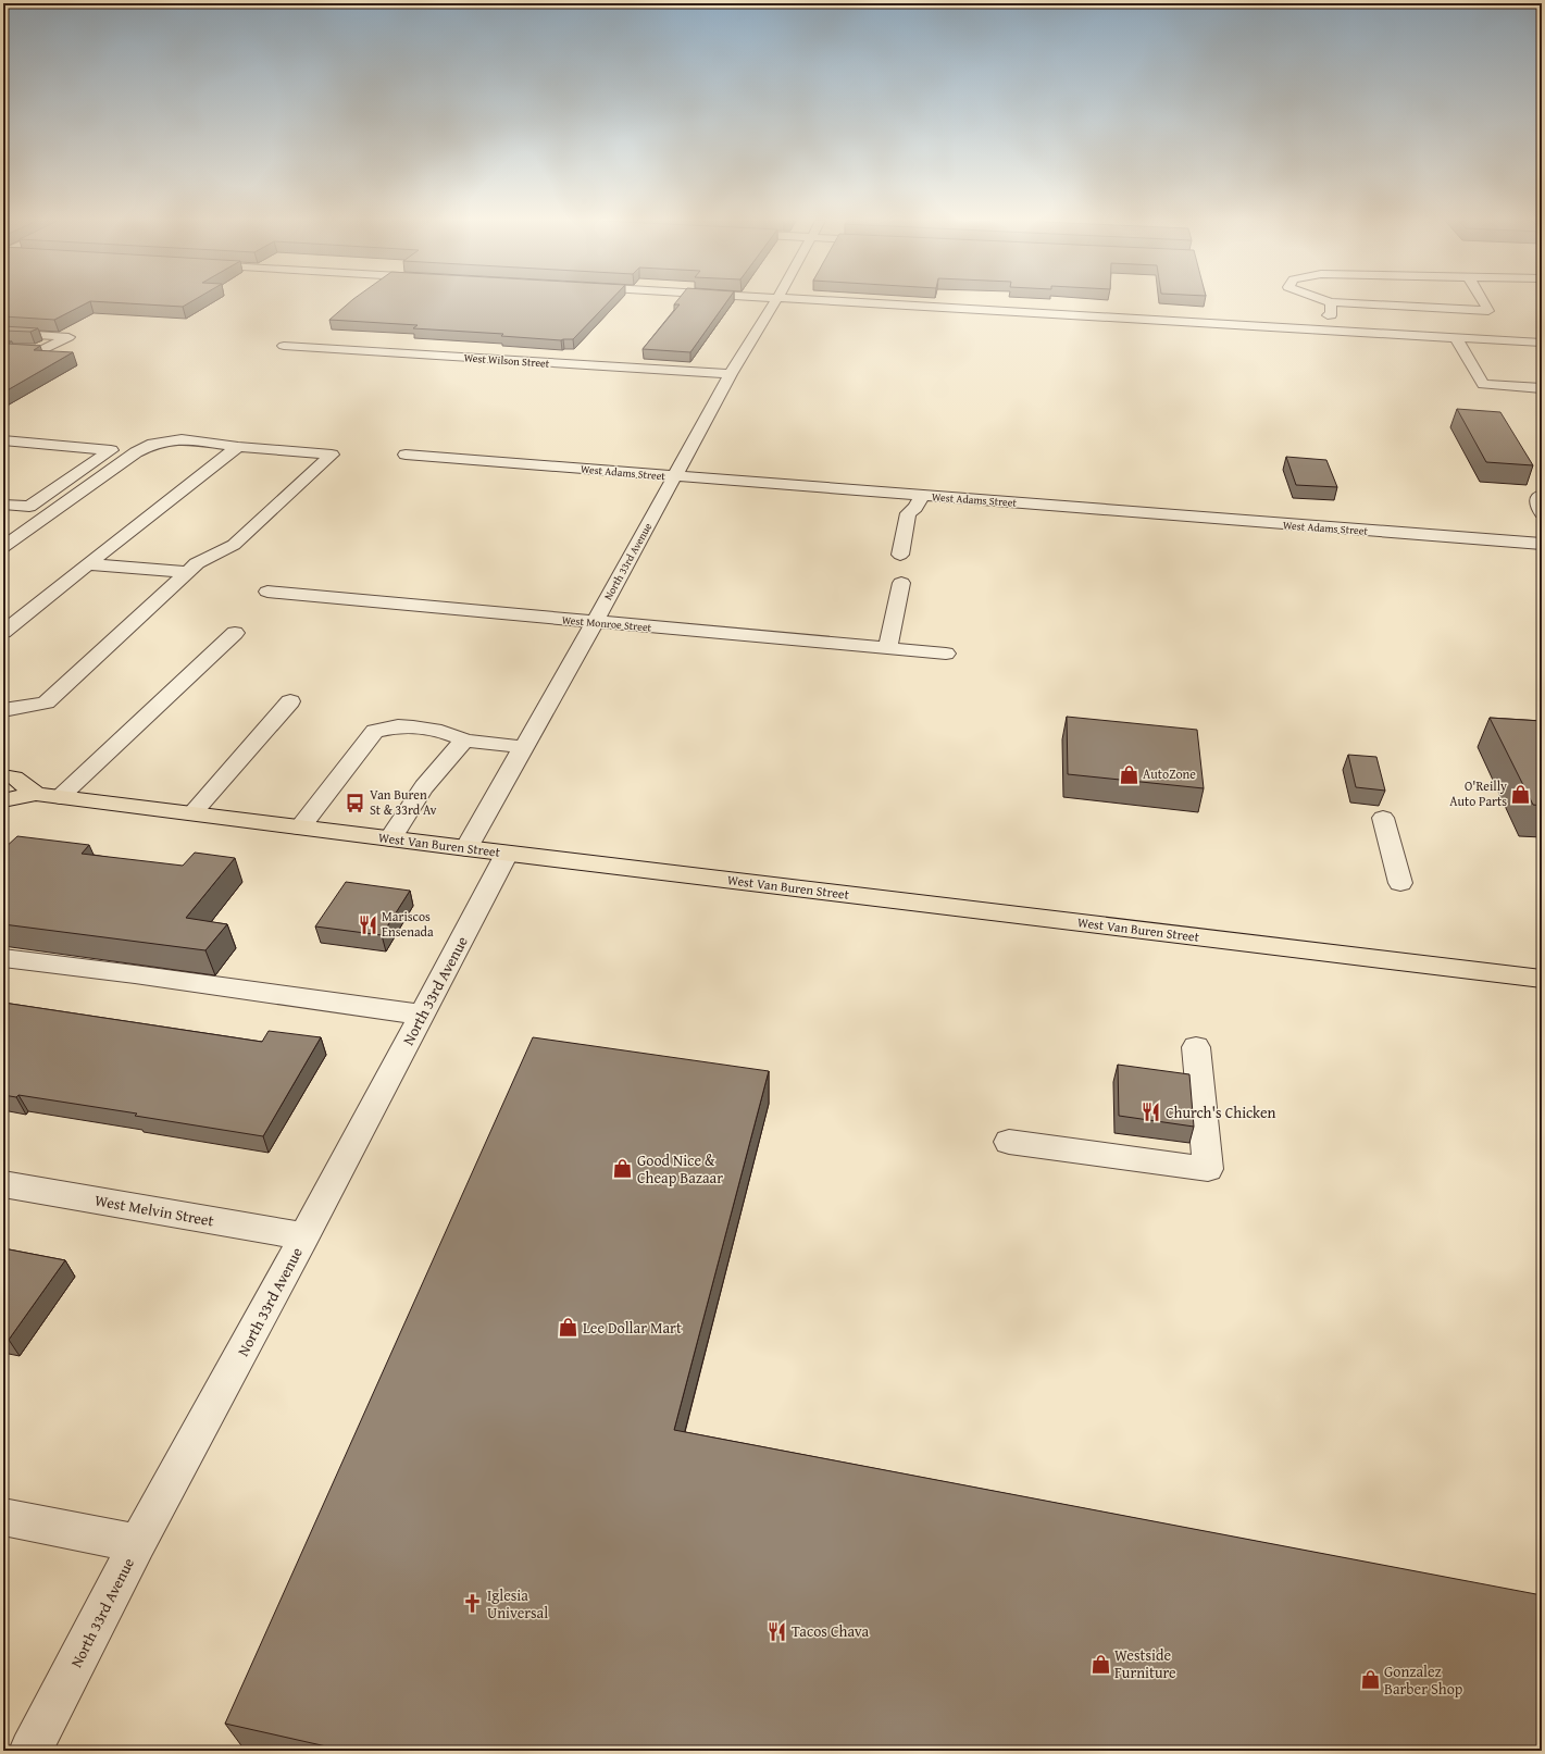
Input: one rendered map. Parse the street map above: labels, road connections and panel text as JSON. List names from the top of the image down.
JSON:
{
  "streets": {
    "main road": ["West Van Buren Street"],
    "street": [
      "West Wilson Street",
      "West Adams Street",
      "North 33rd Avenue",
      "West Monroe Street",
      "West Melvin Street"
    ]
  },
  "crossings": [
    ["West Wilson Street", "North 33rd Avenue"],
    ["West Adams Street", "North 33rd Avenue"],
    ["North 33rd Avenue", "West Monroe Street"],
    ["North 33rd Avenue", "West Van Buren Street"],
    ["North 33rd Avenue", "West Melvin Street"]
  ],
  "places": {
    "shop": [
      "AutoZone",
      "O'Reilly Auto Parts",
      "Good Nice & Cheap Bazaar",
      "Lee Dollar Mart",
      "Westside Furniture",
      "Gonzalez Barber Shop"
    ],
    "bus stop": ["Van Buren St & 33rd Av"],
    "restaurant": ["Mariscos Ensenada", "Church's Chicken", "Tacos Chava"],
    "church": ["Iglesia Universal"]
  }
}
